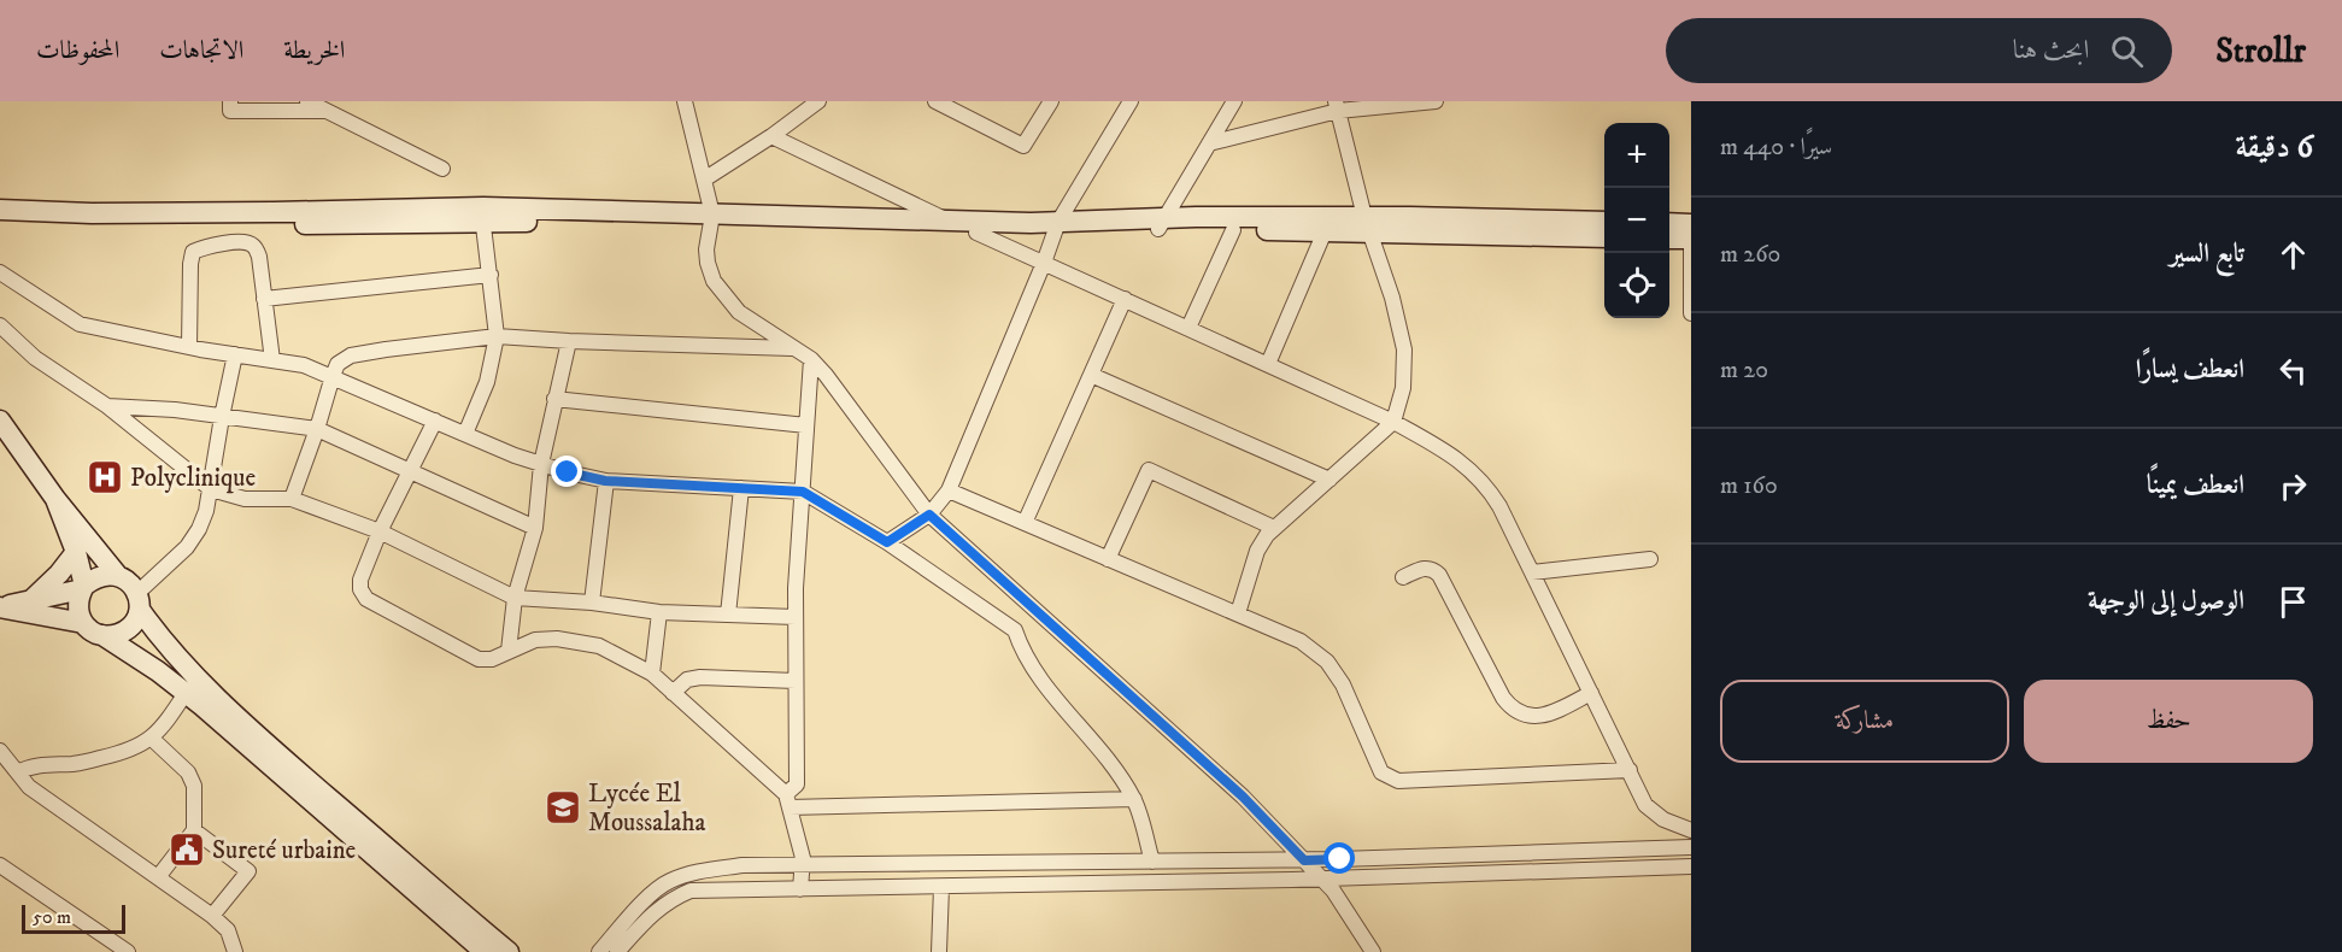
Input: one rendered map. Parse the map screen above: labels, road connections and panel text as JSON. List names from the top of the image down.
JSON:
{
  "places": {
    "hospital": ["Polyclinique"],
    "school or university": ["Lycée El Moussalaha"],
    "public building": ["Sureté urbaine"]
  },
  "scale_bar": "50 m",
  "page": {
    "header": "Strollr",
    "search": "ابحث هنا",
    "nav": ["الخريطة", "الاتجاهات", "المحفوظات"],
    "heading": ["6 دقيقة", "سيرًا · 440 m"],
    "map_buttons": ["+", "−"],
    "list": [
      ["تابع السير", "260 m"],
      ["انعطف يسارًا", "20 m"],
      ["انعطف يمينًا", "160 m"],
      "الوصول إلى الوجهة"
    ],
    "buttons": ["حفظ", "مشاركة"],
    "scale": "50 m"
  }
}
